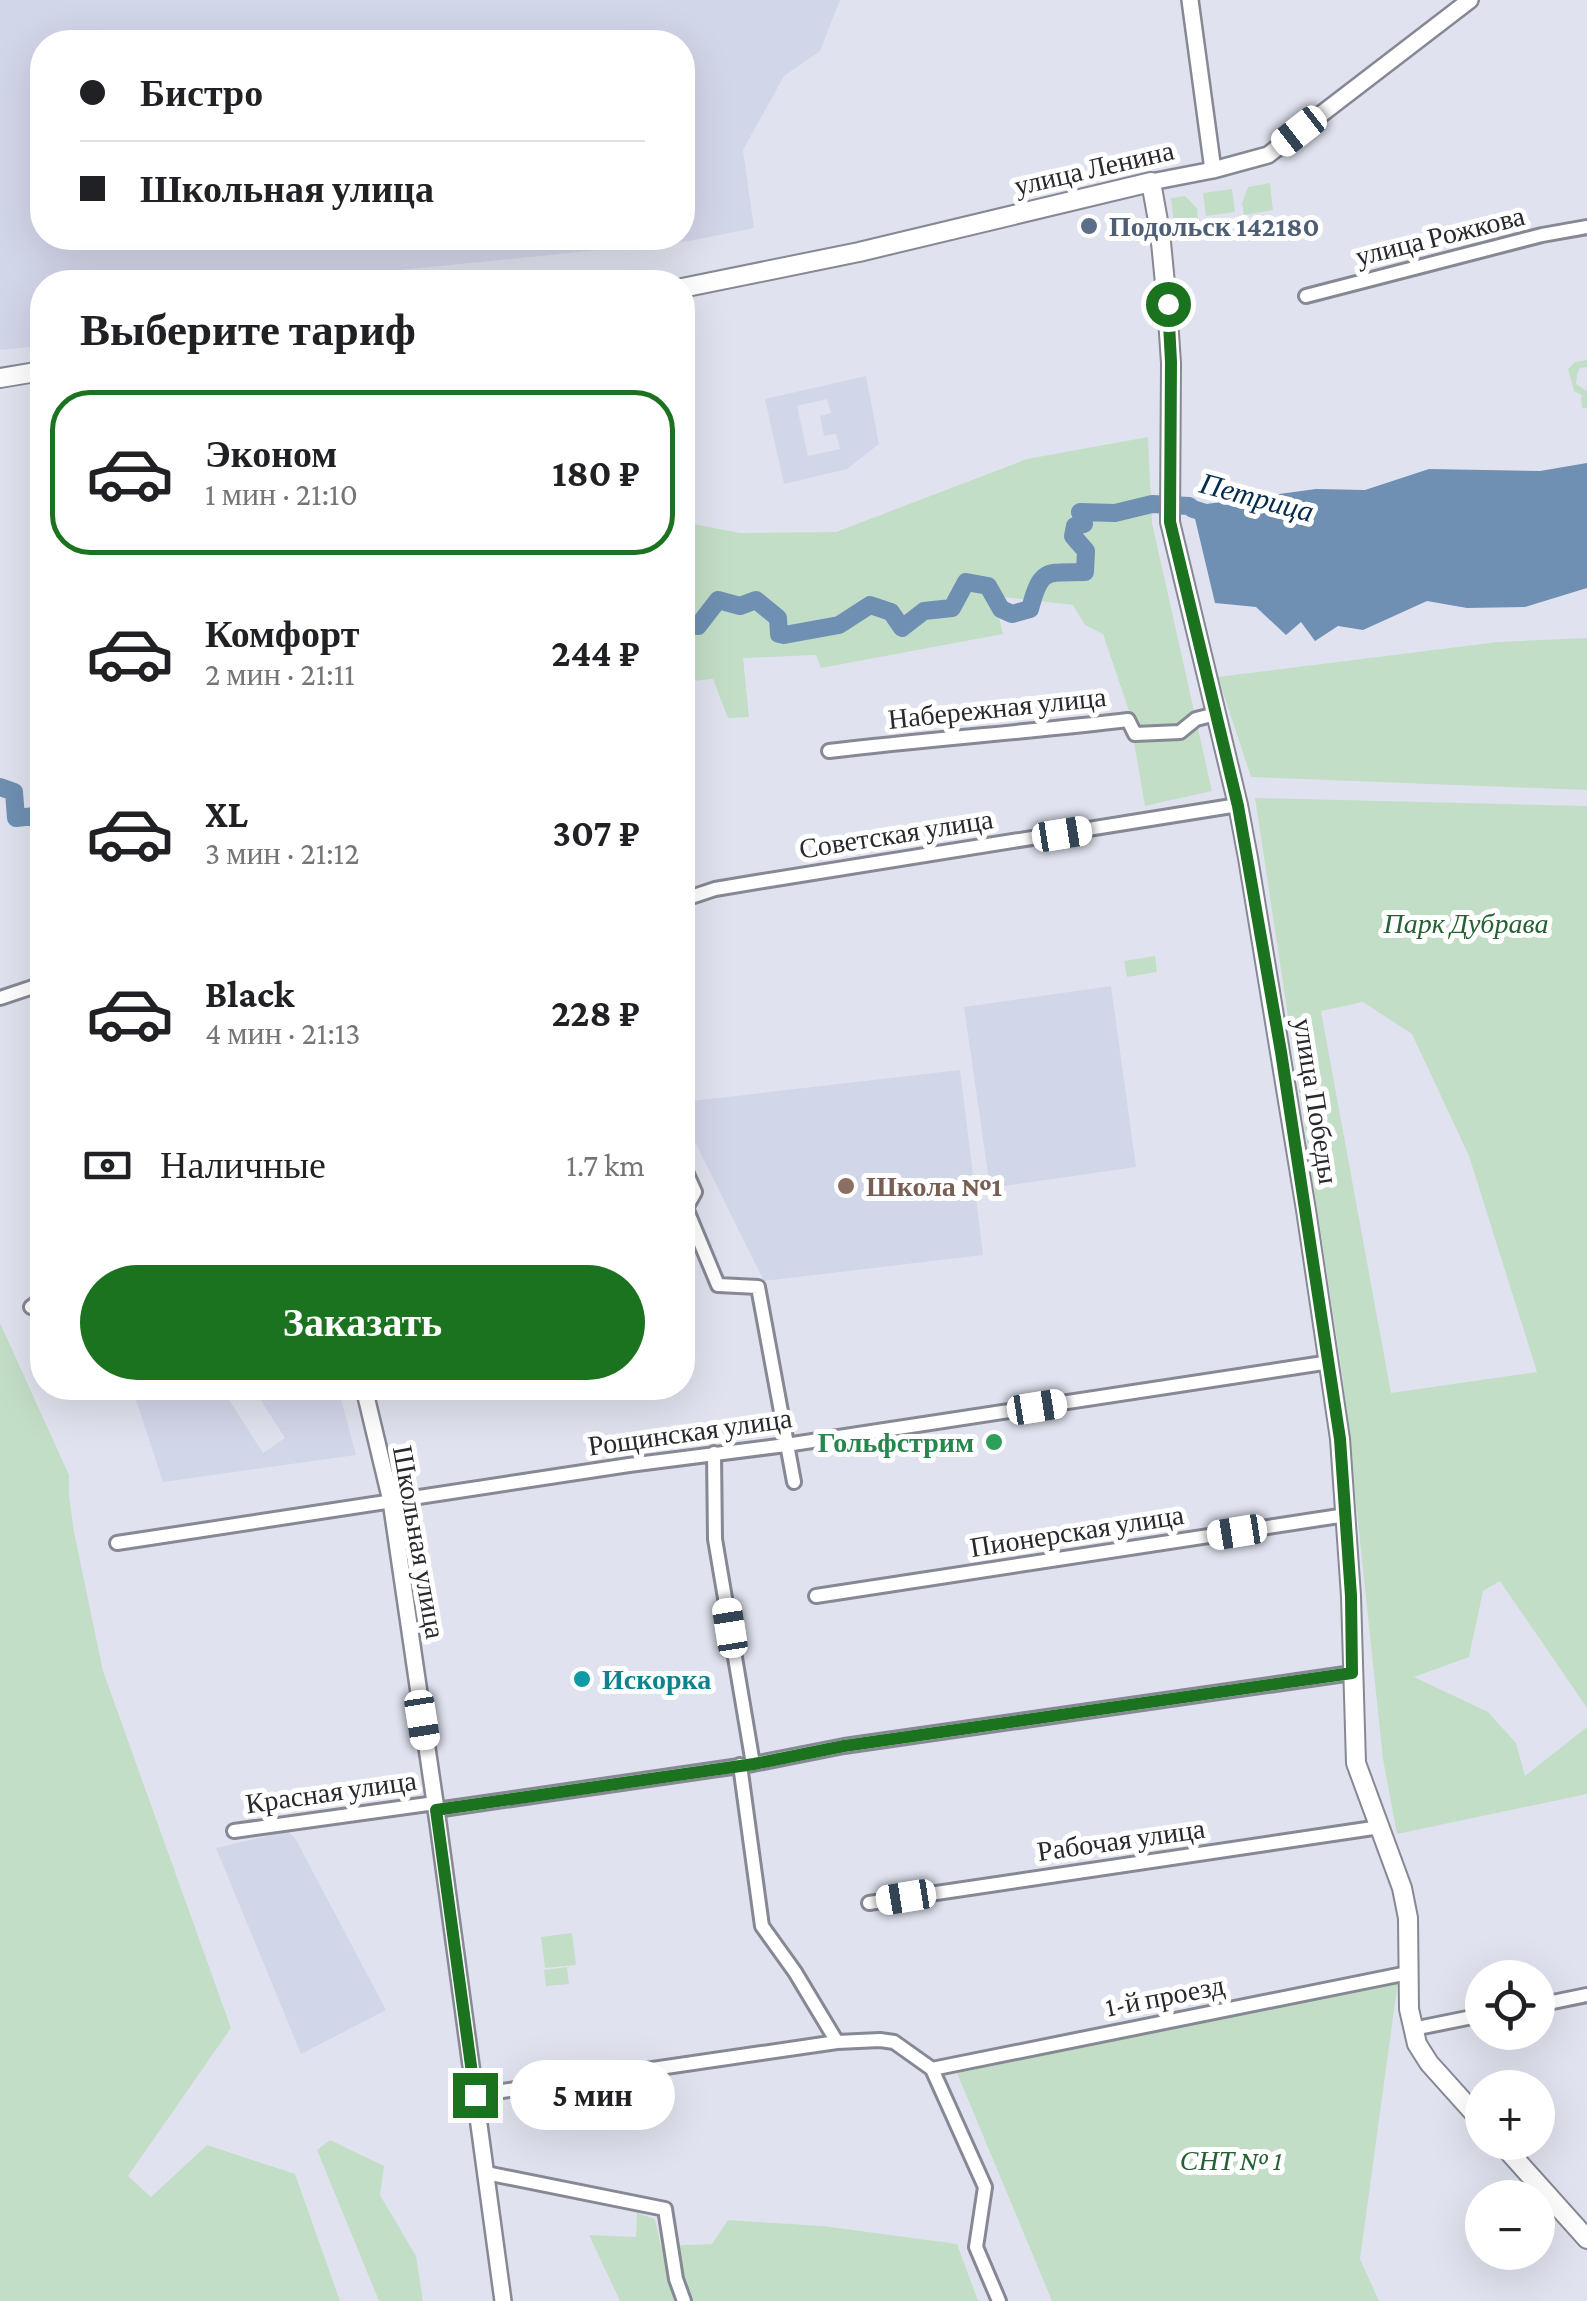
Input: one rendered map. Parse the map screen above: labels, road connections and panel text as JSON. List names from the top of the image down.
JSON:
{
  "streets": {
    "main road": ["улица Ленина", "улица Победы"],
    "street": [
      "улица Рожкова",
      "Набережная улица",
      "Советская улица",
      "Рощинская улица",
      "Пионерская улица",
      "Школьная улица",
      "Красная улица",
      "Рабочая улица",
      "1-й проезд"
    ]
  },
  "crossings": [
    ["улица Ленина", "улица Победы"],
    ["Набережная улица", "улица Победы"],
    ["Советская улица", "улица Победы"],
    ["улица Победы", "Рощинская улица"],
    ["улица Победы", "Пионерская улица"],
    ["улица Победы", "Красная улица"],
    ["улица Победы", "Рабочая улица"],
    ["улица Победы", "1-й проезд"],
    ["Рощинская улица", "Школьная улица"],
    ["Школьная улица", "Красная улица"]
  ],
  "water": ["Петрица"],
  "parks": ["Парк Дубрава", "СНТ № 1"],
  "places": [
    "Подольск 142180",
    "Школа №1",
    "Гольфстрим",
    "Искорка"
  ],
  "page": {
    "banner": ["Бистро", "Школьная улица"],
    "heading": "Выберите тариф",
    "list": [
      {
        "name": "Эконом",
        "note": "1 мин · 21:10",
        "value": "180 ₽"
      },
      {
        "name": "Комфорт",
        "note": "2 мин · 21:11",
        "value": "244 ₽"
      },
      {
        "name": "XL",
        "note": "3 мин · 21:12",
        "value": "307 ₽"
      },
      {
        "name": "Black",
        "note": "4 мин · 21:13",
        "value": "228 ₽"
      }
    ],
    "pay": ["Наличные", "1.7 km"],
    "buttons": "Заказать",
    "map_buttons": ["+", "−"],
    "bubble": "5 мин"
  }
}
